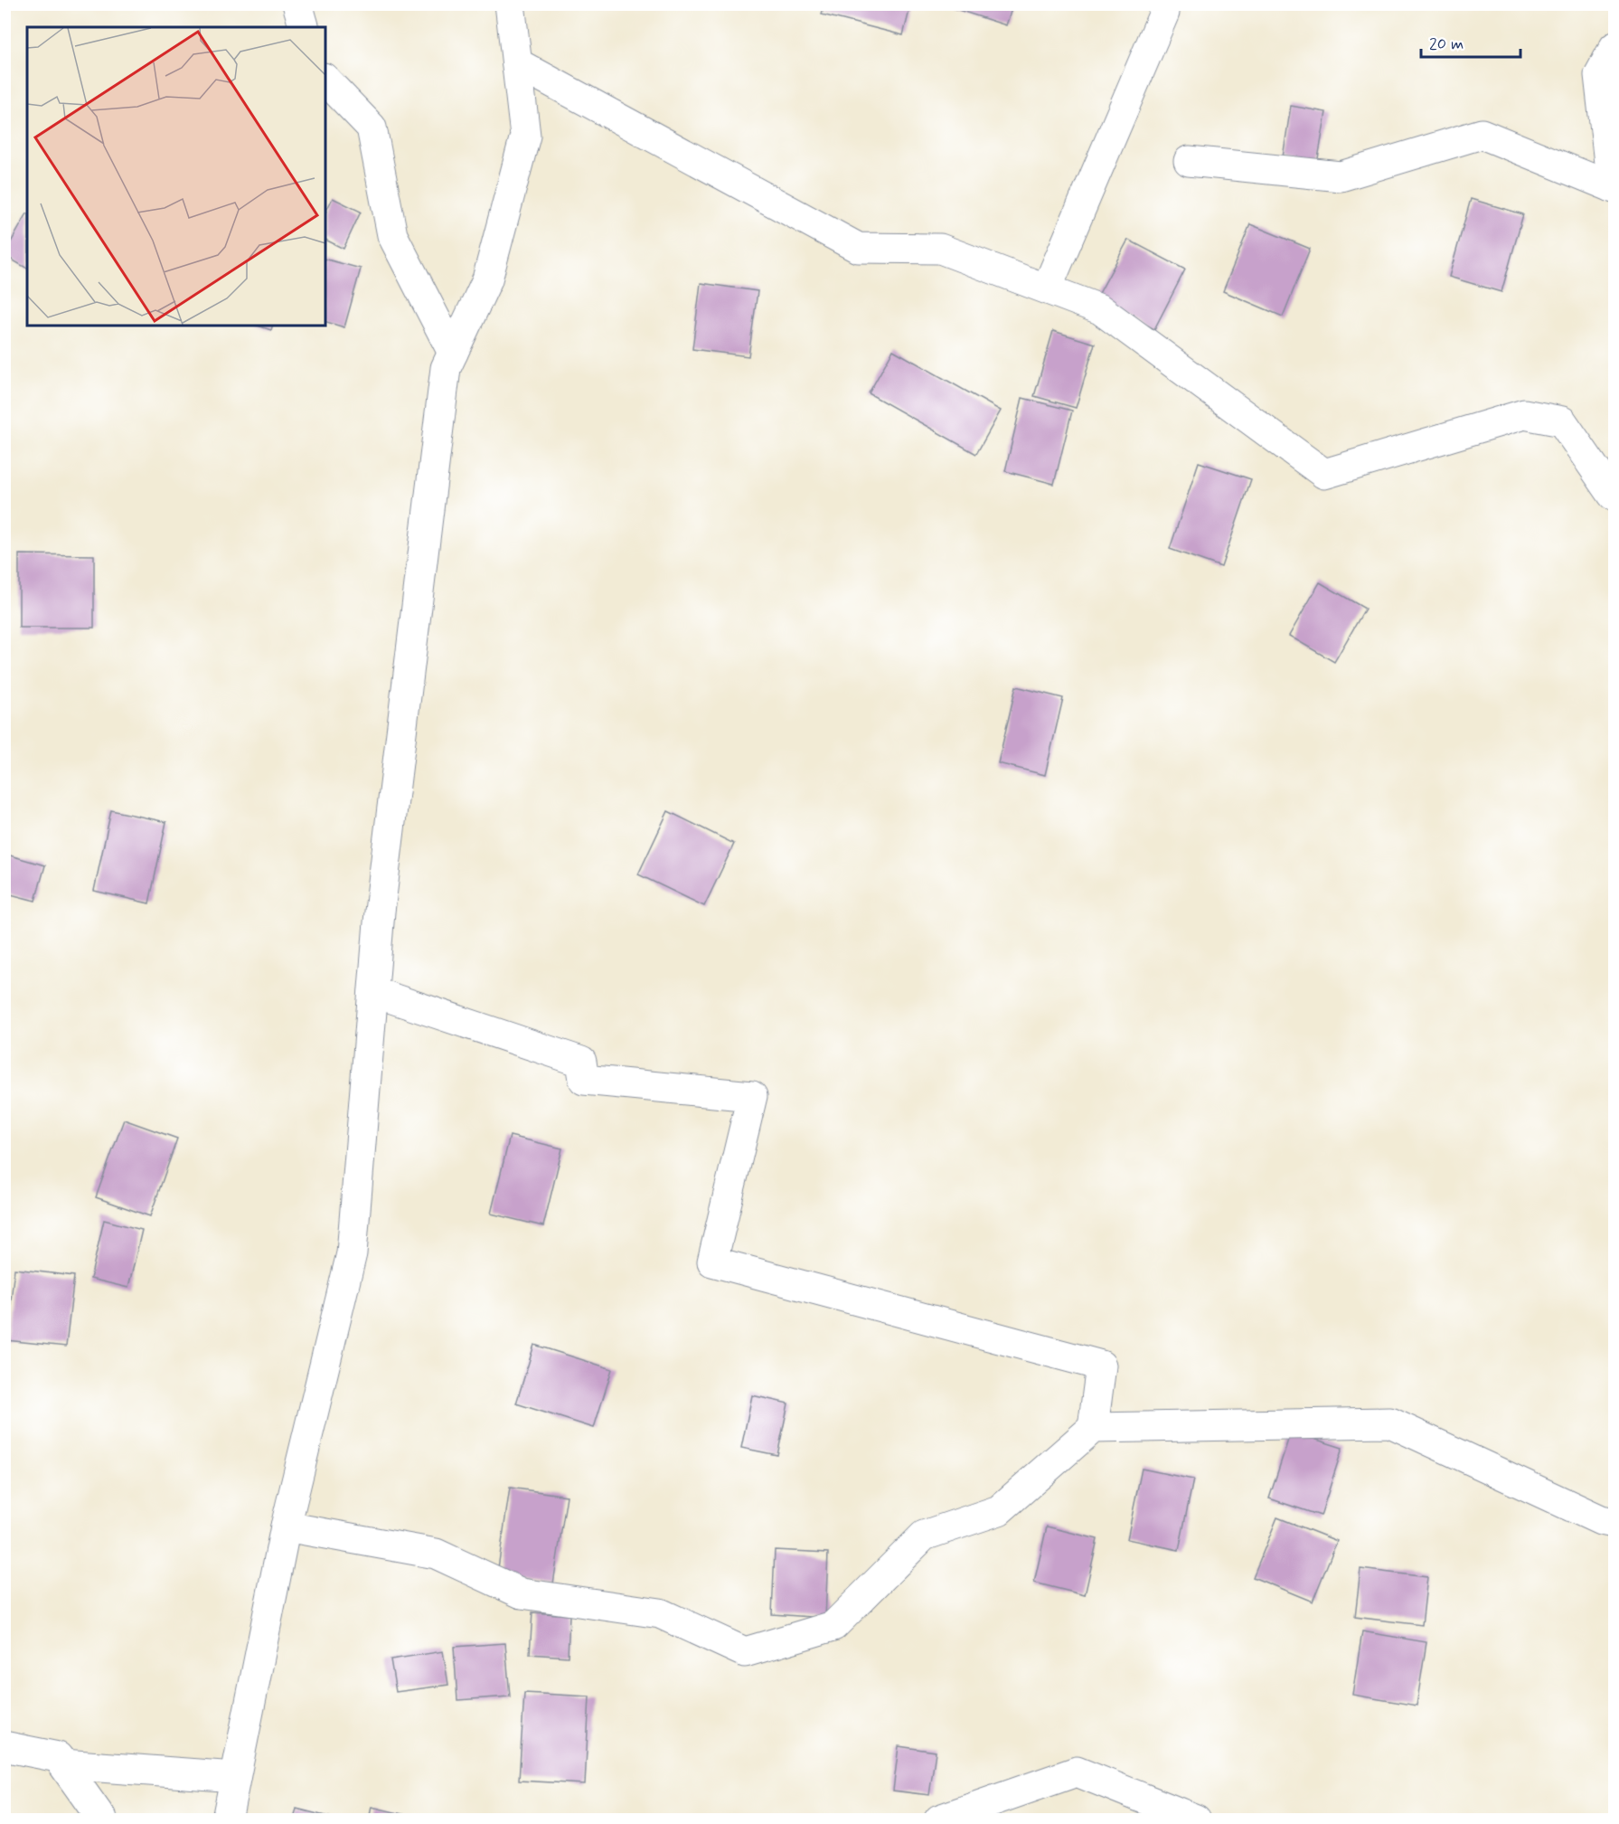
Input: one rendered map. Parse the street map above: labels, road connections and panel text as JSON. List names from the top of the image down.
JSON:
{
  "scale_bar": "20 m"
}
